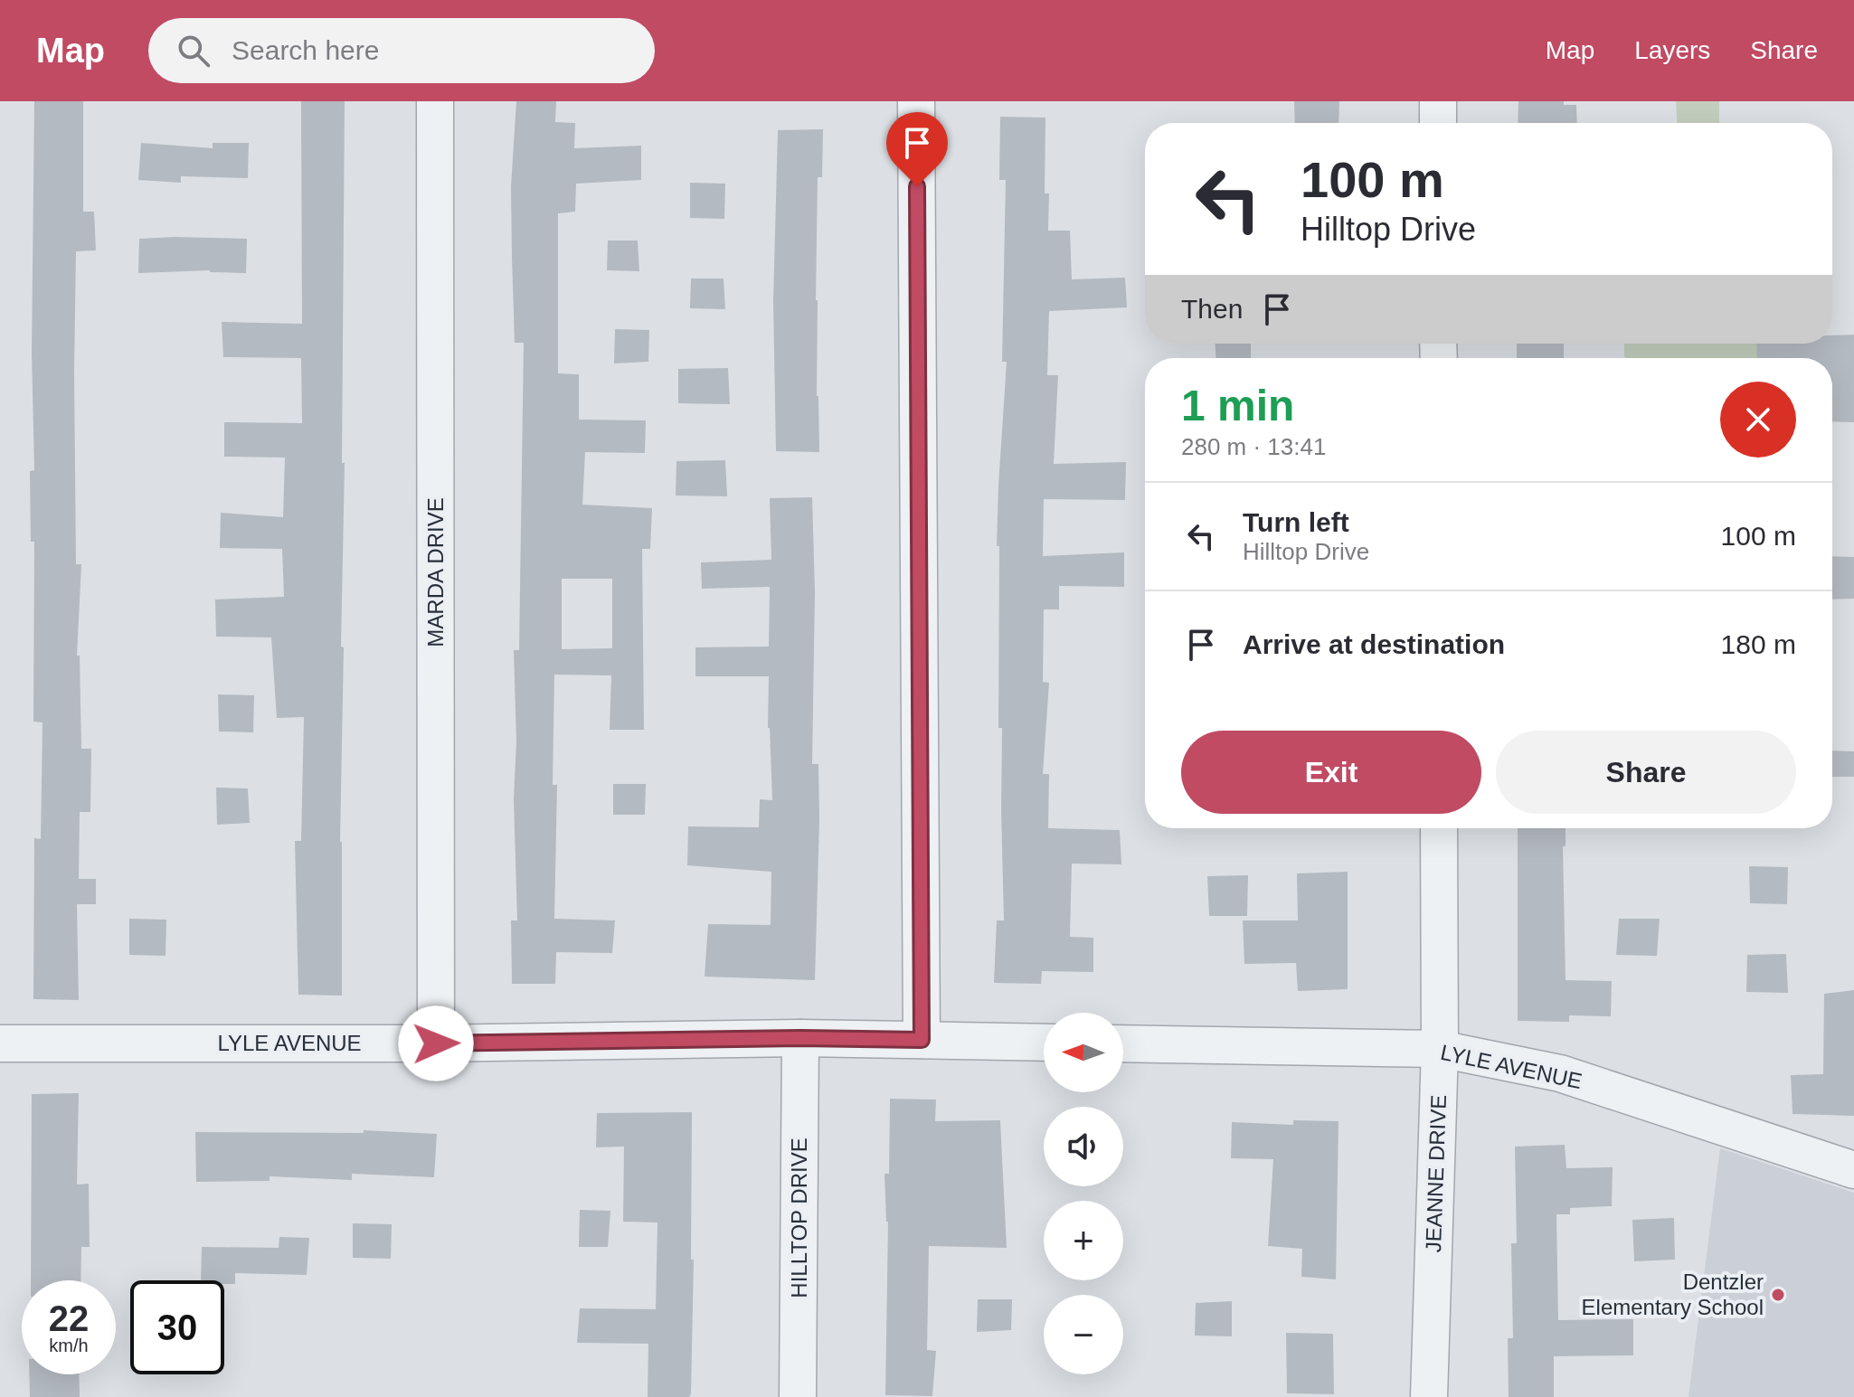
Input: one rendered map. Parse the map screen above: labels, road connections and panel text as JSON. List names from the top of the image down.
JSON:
{
  "streets": {
    "street": [
      "MARDA DRIVE",
      "LYLE AVENUE",
      "JEANNE DRIVE",
      "HILLTOP DRIVE"
    ]
  },
  "crossings": [
    ["MARDA DRIVE", "LYLE AVENUE"],
    ["LYLE AVENUE", "JEANNE DRIVE"],
    ["LYLE AVENUE", "HILLTOP DRIVE"]
  ],
  "places": ["Dentzler Elementary School"],
  "north": "left",
  "page": {
    "header": "Map",
    "search": "Search here",
    "nav": ["Map", "Layers", "Share"],
    "turn": ["100 m", "Hilltop Drive"],
    "then": "Then",
    "heading": ["1 min", "280 m · 13:41"],
    "list": [
      {
        "name": "Turn left",
        "note": "Hilltop Drive",
        "value": "100 m"
      },
      {
        "name": "Arrive at destination",
        "value": "180 m"
      }
    ],
    "buttons": ["Exit", "Share"],
    "map_buttons": ["+", "−"],
    "speed": "22 km/h",
    "limit": "30"
  }
}
